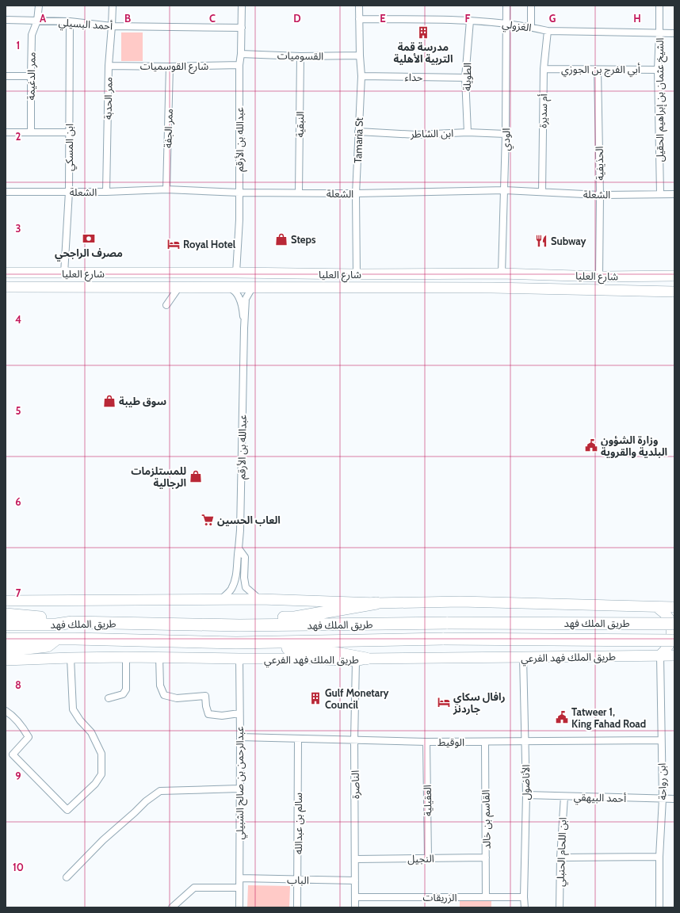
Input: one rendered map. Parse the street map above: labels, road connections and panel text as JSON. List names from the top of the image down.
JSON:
{
  "streets": {
    "highway": ["طريق الملك فهد"],
    "main road": ["شارع العليا", "طريق الملك فهد الفرعي"],
    "street": [
      "أحمد البسيلي",
      "الغزولي",
      "القسوميات",
      "شارع القوسميات",
      "أبي الفرج بن الجوزي",
      "ممر الدغيمة",
      "حداء",
      "الطويلة",
      "ممر الحدبة",
      "الشيخ عثمان بن إبراهيم الحقيل",
      "أم سديرة",
      "النبقية",
      "ممر الجفة",
      "ابن الشاطر",
      "عبدالله بن الأرقم",
      "الودي",
      "Tamaria St",
      "ابن المسكي",
      "الحذيفية",
      "الشعلة",
      "الوقيط",
      "ابن رواحة",
      "الأناضول",
      "عبدالرحمن بن صالح الشبيلي",
      "الناصرة",
      "أحمد البيهقي",
      "العقيلية",
      "القاسم بن خالد",
      "سالم بن عبدالله",
      "ابن اللحام الحنبلي",
      "النجيل",
      "الباب",
      "الزريقات"
    ]
  },
  "crossings": [
    ["أحمد البسيلي", "ممر الدغيمة"],
    ["أحمد البسيلي", "ممر الحدبة"],
    ["أحمد البسيلي", "عبدالله بن الأرقم"],
    ["أحمد البسيلي", "ابن المسكي"],
    ["الغزولي", "الطويلة"],
    ["الغزولي", "الشيخ عثمان بن إبراهيم الحقيل"],
    ["الغزولي", "أم سديرة"],
    ["الغزولي", "الودي"],
    ["الغزولي", "Tamaria St"],
    ["القسوميات", "النبقية"],
    ["القسوميات", "عبدالله بن الأرقم"],
    ["القسوميات", "Tamaria St"],
    ["شارع القوسميات", "ممر الحدبة"],
    ["شارع القوسميات", "ممر الجفة"],
    ["شارع القوسميات", "عبدالله بن الأرقم"],
    ["أبي الفرج بن الجوزي", "الشيخ عثمان بن إبراهيم الحقيل"],
    ["أبي الفرج بن الجوزي", "أم سديرة"],
    ["أبي الفرج بن الجوزي", "الحذيفية"],
    ["حداء", "الطويلة"],
    ["حداء", "Tamaria St"],
    ["الطويلة", "ابن الشاطر"],
    ["ممر الحدبة", "الشعلة"],
    ["الشيخ عثمان بن إبراهيم الحقيل", "الشعلة"],
    ["أم سديرة", "الشعلة"],
    ["النبقية", "الشعلة"],
    ["ممر الجفة", "الشعلة"],
    ["ابن الشاطر", "الودي"],
    ["ابن الشاطر", "Tamaria St"],
    ["عبدالله بن الأرقم", "الشعلة"],
    ["عبدالله بن الأرقم", "شارع العليا"],
    ["الودي", "الشعلة"],
    ["الودي", "شارع العليا"],
    ["Tamaria St", "الشعلة"],
    ["Tamaria St", "شارع العليا"],
    ["ابن المسكي", "الشعلة"],
    ["ابن المسكي", "شارع العليا"],
    ["الحذيفية", "الشعلة"],
    ["الحذيفية", "شارع العليا"],
    ["طريق الملك فهد الفرعي", "ابن رواحة"],
    ["طريق الملك فهد الفرعي", "الأناضول"],
    ["طريق الملك فهد الفرعي", "عبدالرحمن بن صالح الشبيلي"],
    ["طريق الملك فهد الفرعي", "الناصرة"],
    ["الوقيط", "ابن رواحة"],
    ["الوقيط", "الأناضول"],
    ["الوقيط", "عبدالرحمن بن صالح الشبيلي"],
    ["الوقيط", "الناصرة"],
    ["الوقيط", "العقيلية"],
    ["الوقيط", "القاسم بن خالد"],
    ["الوقيط", "سالم بن عبدالله"],
    ["ابن رواحة", "أحمد البيهقي"],
    ["الأناضول", "أحمد البيهقي"],
    ["الأناضول", "الزريقات"],
    ["عبدالرحمن بن صالح الشبيلي", "الباب"],
    ["الناصرة", "النجيل"],
    ["الناصرة", "الباب"],
    ["الناصرة", "الزريقات"],
    ["أحمد البيهقي", "ابن اللحام الحنبلي"],
    ["العقيلية", "النجيل"],
    ["القاسم بن خالد", "النجيل"],
    ["القاسم بن خالد", "الزريقات"],
    ["سالم بن عبدالله", "الباب"]
  ],
  "places": {
    "building": ["مدرسة قمة التربية الأهلية", "Gulf Monetary Council"],
    "bank": ["مصرف الراجحي"],
    "shop": ["Steps", "سوق طيبة", "للمستلزمات الرجالية"],
    "restaurant": ["Subway"],
    "hotel": ["Royal Hotel", "رافال سكاي جاردنز"],
    "public building": ["وزارة الشؤون البلدية والقروية", "Tatweer 1, King Fahad Road"],
    "supermarket": ["العاب الحسين"]
  },
  "grid": {
    "columns": [
      "A",
      "B",
      "C",
      "D",
      "E",
      "F",
      "G",
      "H"
    ],
    "rows": [
      "1",
      "2",
      "3",
      "4",
      "5",
      "6",
      "7",
      "8",
      "9",
      "10"
    ]
  }
}
